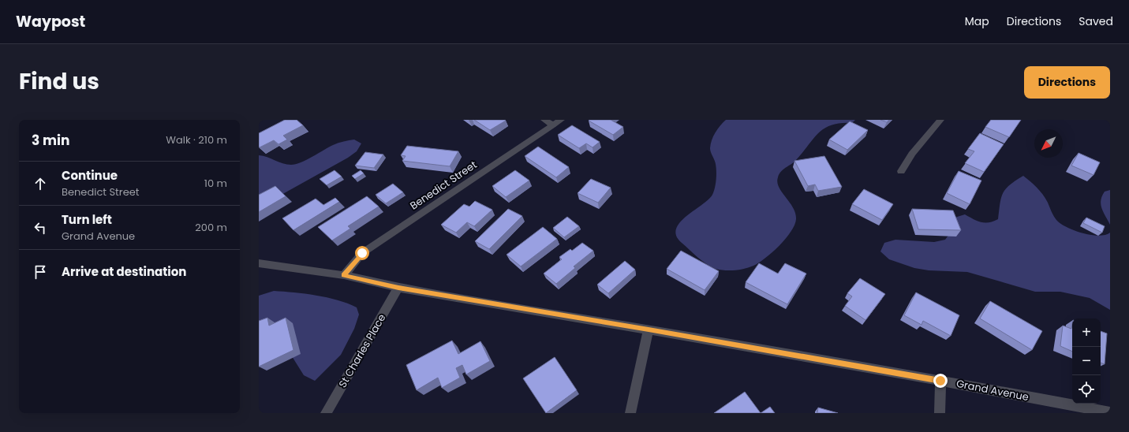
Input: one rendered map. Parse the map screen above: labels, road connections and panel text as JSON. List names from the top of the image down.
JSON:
{
  "streets": {
    "street": ["Benedict Street", "St Charles Place", "Grand Avenue"]
  },
  "crossings": [
    ["Benedict Street", "Grand Avenue"],
    ["St Charles Place", "Grand Avenue"]
  ],
  "north": "bottom left",
  "page": {
    "header": "Waypost",
    "nav": ["Map", "Directions", "Saved"],
    "title": "Find us",
    "buttons": "Directions",
    "heading": ["3 min", "Walk · 210 m"],
    "list": [
      ["Continue", "Benedict Street", "10 m"],
      ["Turn left", "Grand Avenue", "200 m"],
      "Arrive at destination"
    ],
    "map_buttons": ["+", "−"]
  }
}
